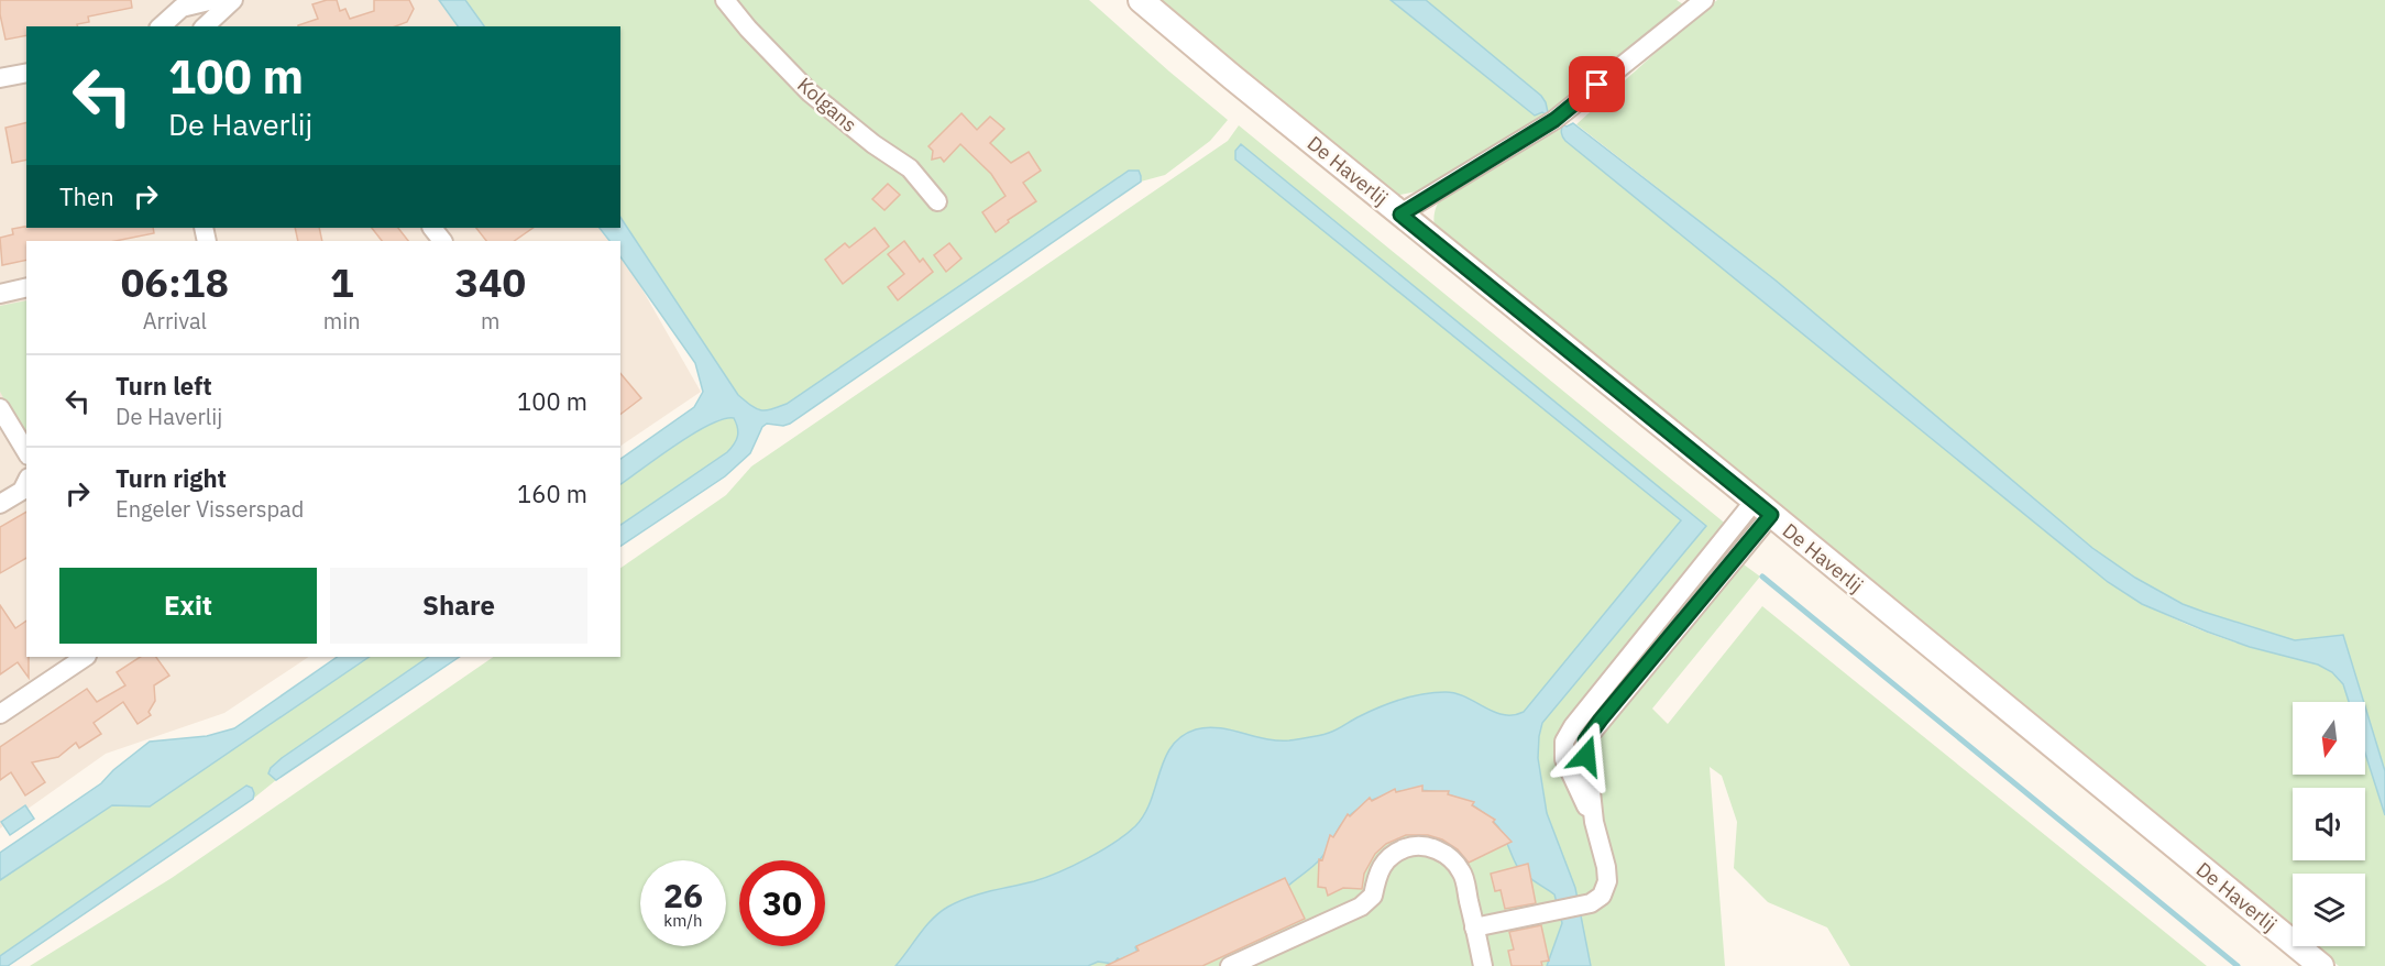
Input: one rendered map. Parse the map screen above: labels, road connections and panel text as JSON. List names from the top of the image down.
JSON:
{
  "streets": {
    "street": ["Kolgans", "De Haverlij"]
  },
  "north": "bottom",
  "page": {
    "turn": ["100 m", "De Haverlij"],
    "then": "Then",
    "eta": [
      "06:18",
      "Arrival",
      "1",
      "min",
      "340",
      "m"
    ],
    "list": [
      {
        "name": "Turn left",
        "note": "De Haverlij",
        "value": "100 m"
      },
      {
        "name": "Turn right",
        "note": "Engeler Visserspad",
        "value": "160 m"
      }
    ],
    "buttons": ["Exit", "Share"],
    "speed": "26 km/h",
    "limit": "30"
  }
}
